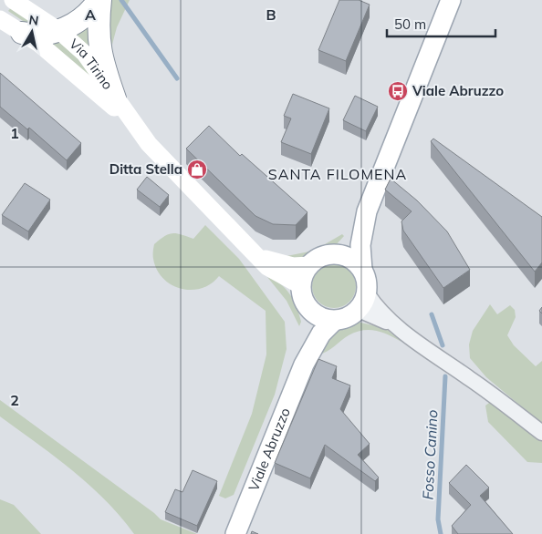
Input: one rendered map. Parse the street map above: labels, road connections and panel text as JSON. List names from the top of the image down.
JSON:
{
  "streets": {
    "main road": ["Via Tirino", "Viale Abruzzo"]
  },
  "crossings": [
    ["Via Tirino", "Viale Abruzzo"]
  ],
  "districts": ["SANTA FILOMENA"],
  "water": ["Fosso Canino"],
  "places": {
    "bus stop": ["Viale Abruzzo"],
    "shop": ["Ditta Stella"]
  },
  "scale_bar": "50 m",
  "north": "top",
  "grid": {
    "columns": ["A", "B"],
    "rows": ["1", "2"]
  }
}
